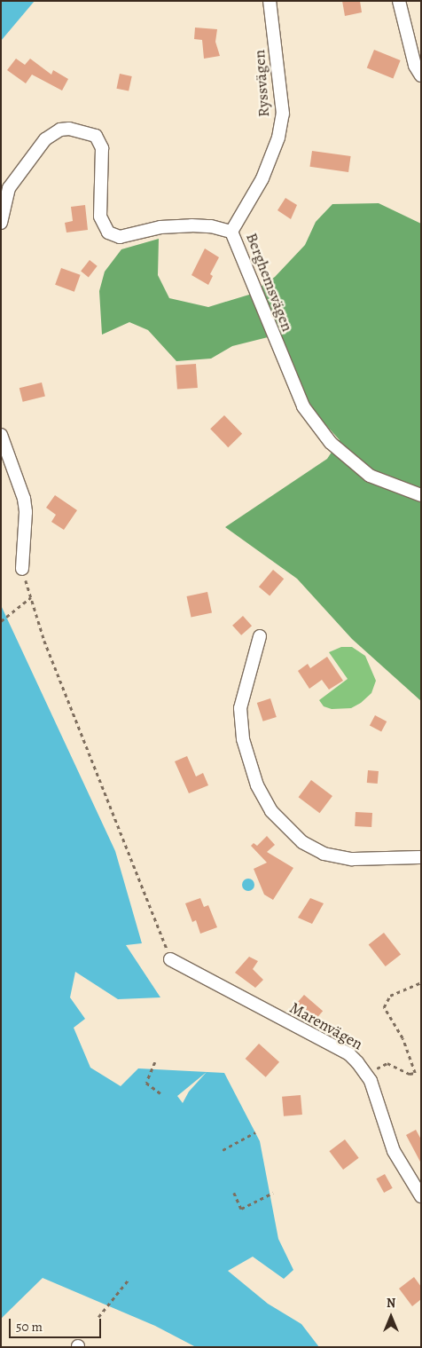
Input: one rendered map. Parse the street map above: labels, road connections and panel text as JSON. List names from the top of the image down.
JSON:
{
  "streets": {
    "street": ["Ryssvägen", "Berghemsvägen", "Marenvägen"]
  },
  "crossings": [
    ["Ryssvägen", "Berghemsvägen"]
  ],
  "scale_bar": "50 m",
  "north": "top"
}
